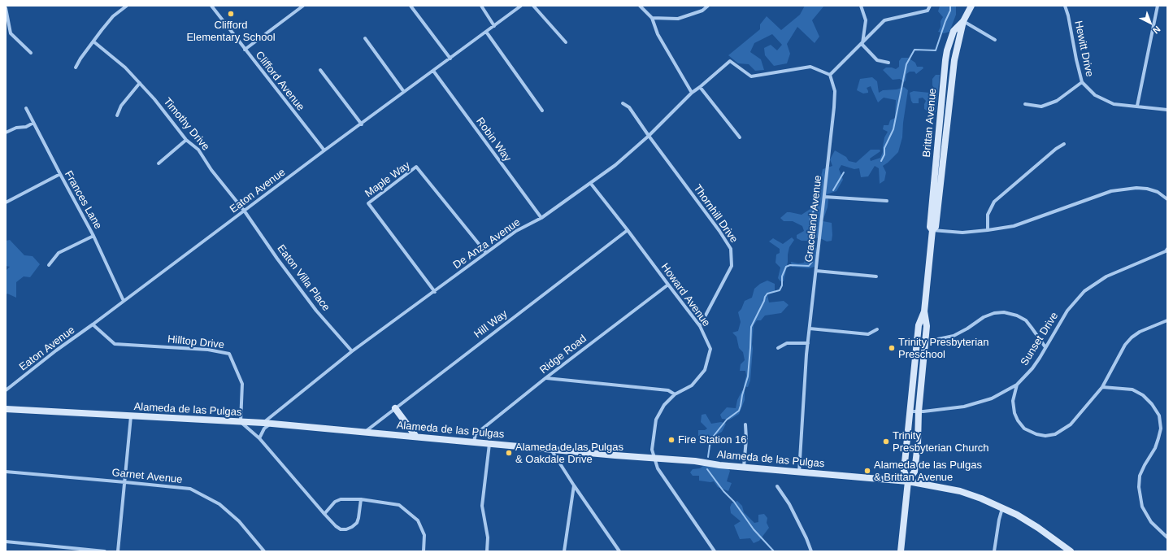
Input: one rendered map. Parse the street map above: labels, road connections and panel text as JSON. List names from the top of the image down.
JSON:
{
  "streets": {
    "main road": ["Brittan Avenue", "Alameda de las Pulgas"],
    "street": [
      "Hewitt Drive",
      "Clifford Avenue",
      "Timothy Drive",
      "Robin Way",
      "Maple Way",
      "Eaton Avenue",
      "Frances Lane",
      "Thornhill Drive",
      "Graceland Avenue",
      "De Anza Avenue",
      "Eaton Villa Place",
      "Howard Avenue",
      "Hill Way",
      "Sunset Drive",
      "Hilltop Drive",
      "Ridge Road",
      "Garnet Avenue"
    ]
  },
  "crossings": [
    ["Clifford Avenue", "Eaton Avenue"],
    ["Brittan Avenue", "Alameda de las Pulgas"],
    ["Timothy Drive", "Eaton Avenue"],
    ["Timothy Drive", "Eaton Villa Place"],
    ["Robin Way", "Eaton Avenue"],
    ["Robin Way", "De Anza Avenue"],
    ["Maple Way", "De Anza Avenue"],
    ["Eaton Avenue", "Frances Lane"],
    ["Eaton Avenue", "Eaton Villa Place"],
    ["Eaton Avenue", "Hilltop Drive"],
    ["Thornhill Drive", "De Anza Avenue"],
    ["Thornhill Drive", "Howard Avenue"],
    ["Graceland Avenue", "De Anza Avenue"],
    ["Graceland Avenue", "Alameda de las Pulgas"],
    ["De Anza Avenue", "Eaton Villa Place"],
    ["De Anza Avenue", "Howard Avenue"],
    ["De Anza Avenue", "Alameda de las Pulgas"],
    ["Howard Avenue", "Hill Way"],
    ["Howard Avenue", "Ridge Road"],
    ["Howard Avenue", "Alameda de las Pulgas"],
    ["Hill Way", "Alameda de las Pulgas"],
    ["Hilltop Drive", "Alameda de las Pulgas"],
    ["Ridge Road", "Alameda de las Pulgas"]
  ],
  "places": [
    "Clifford Elementary School",
    "Trinity Presbyterian Preschool",
    "Fire Station 16",
    "Trinity Presbyterian Church",
    "Alameda de las Pulgas & Oakdale Drive",
    "Alameda de las Pulgas & Brittan Avenue"
  ],
  "north": "bottom right"
}
